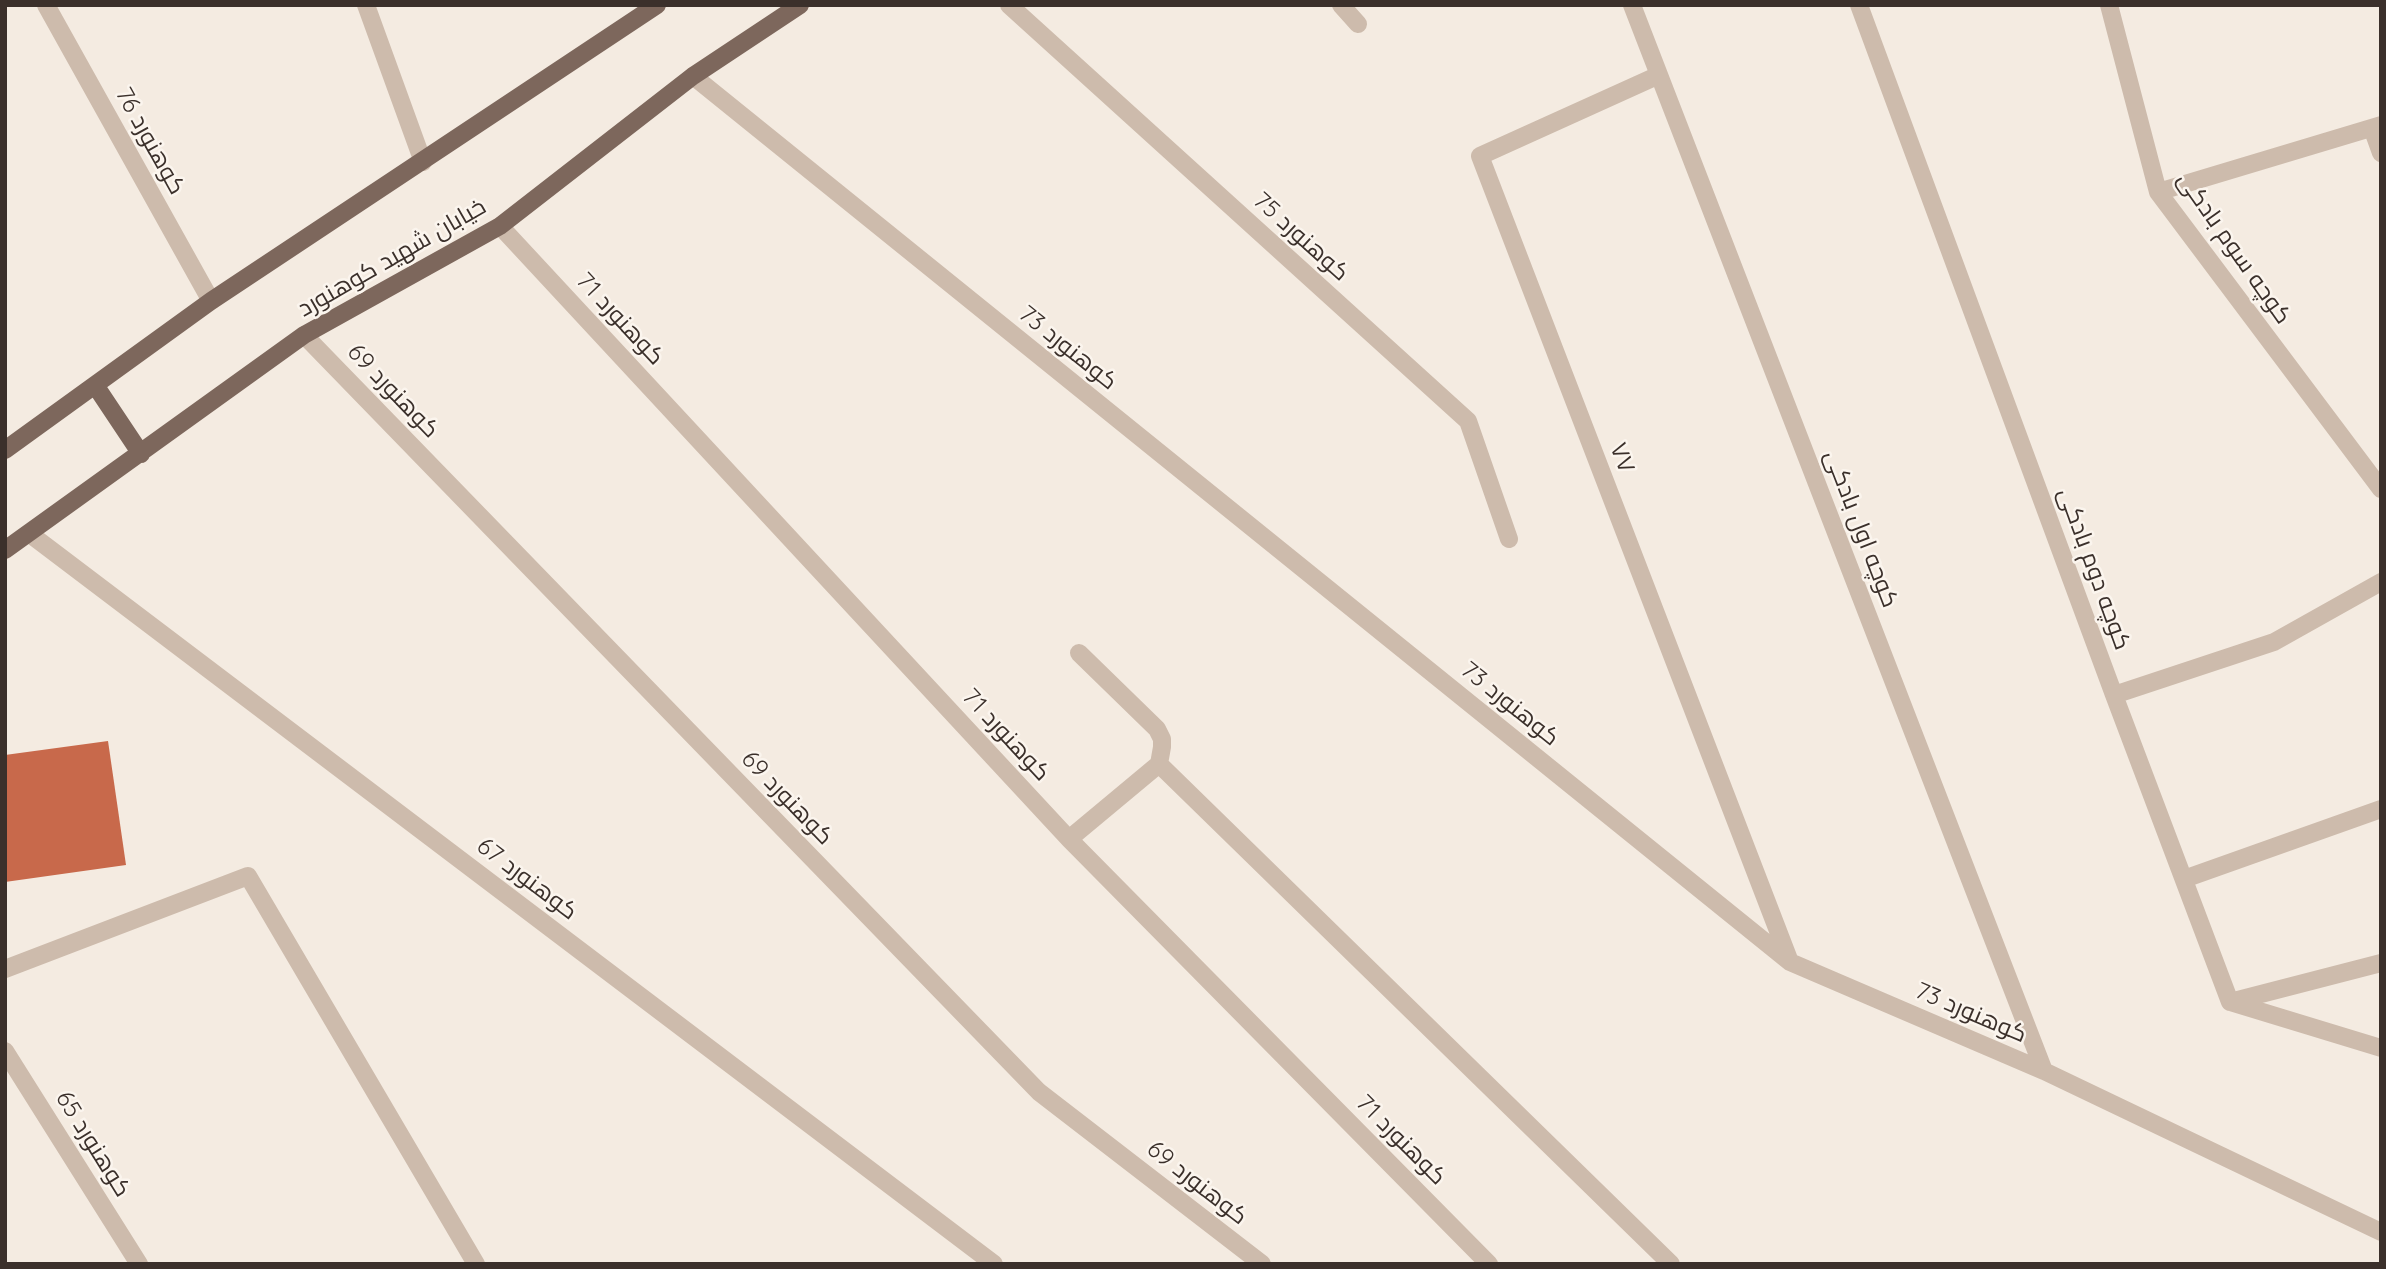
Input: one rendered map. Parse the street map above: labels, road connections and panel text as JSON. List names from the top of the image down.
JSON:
{
  "streets": {
    "main road": ["خیابان شهید کوهنورد"],
    "street": [
      "کوهنورد 76",
      "کوهنورد 75",
      "کوچه سوم بادکی",
      "کوهنورد 71",
      "کوهنورد 73",
      "کوهنورد 69",
      "۷۷",
      "کوچه اول بادکی",
      "کوچه دوم بادکی",
      "کوهنورد 67",
      "کوهنورد 65"
    ]
  },
  "crossings": [
    ["خیابان شهید کوهنورد", "کوهنورد 71"],
    ["خیابان شهید کوهنورد", "کوهنورد 73"],
    ["خیابان شهید کوهنورد", "کوهنورد 69"],
    ["خیابان شهید کوهنورد", "کوهنورد 67"],
    ["کوهنورد 73", "۷۷"],
    ["کوهنورد 73", "کوچه اول بادکی"],
    ["۷۷", "کوچه اول بادکی"]
  ]
}
